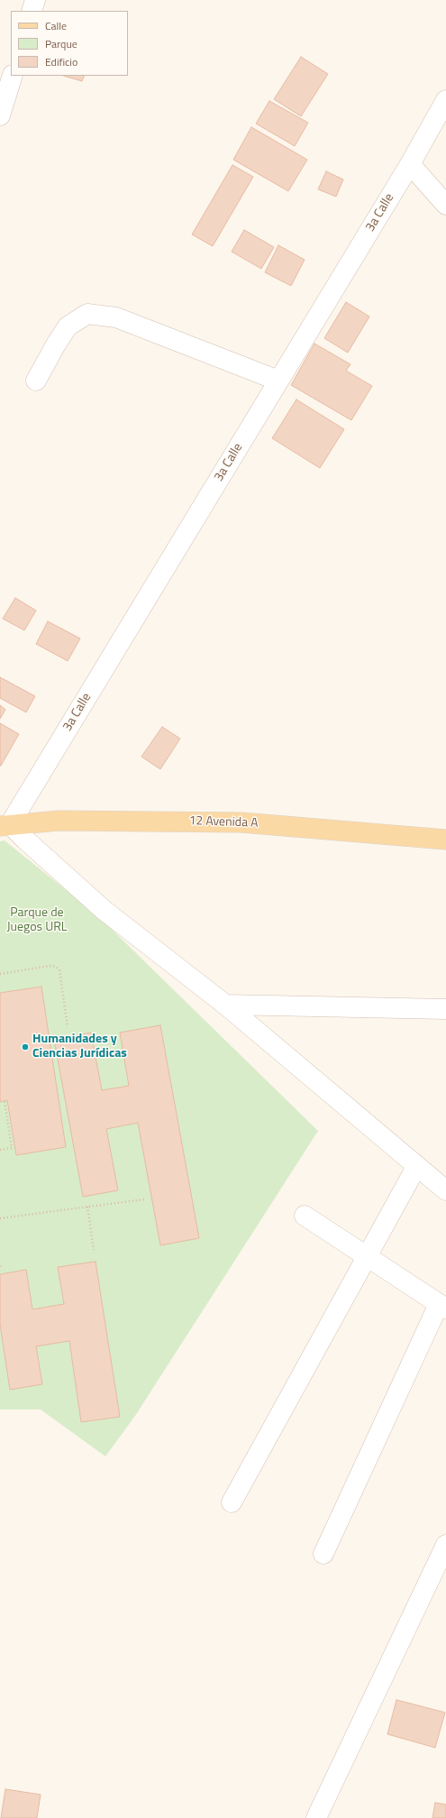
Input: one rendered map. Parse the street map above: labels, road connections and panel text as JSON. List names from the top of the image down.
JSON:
{
  "streets": {
    "main road": ["12 Avenida A"],
    "street": ["3a Calle"]
  },
  "crossings": [
    ["3a Calle", "12 Avenida A"]
  ],
  "parks": ["Parque de Juegos URL"],
  "places": ["Humanidades y Ciencias Jurídicas"],
  "legend": ["Calle", "Parque", "Edificio"]
}
